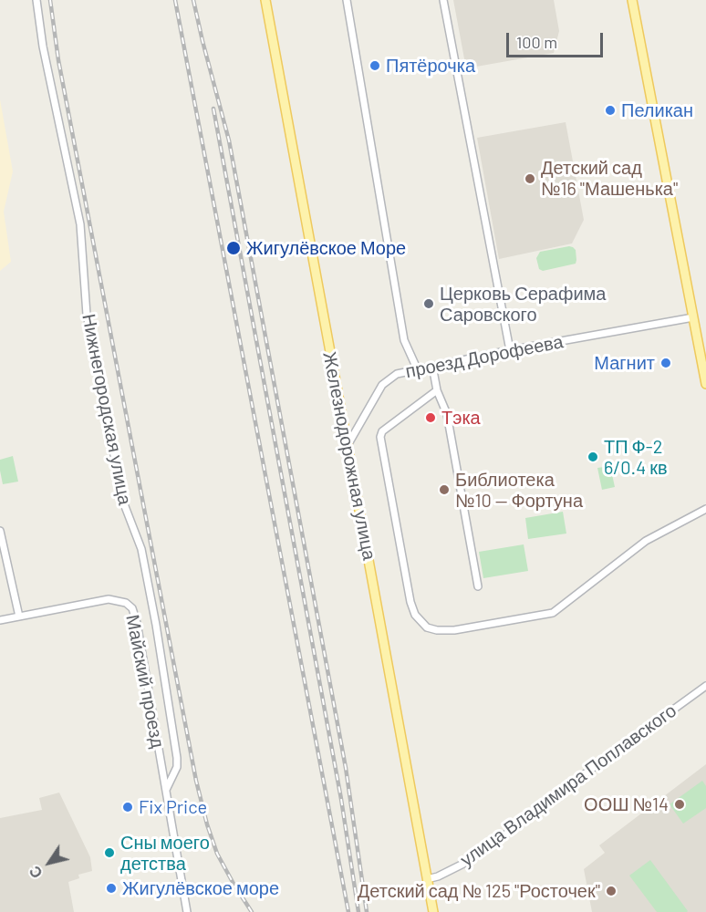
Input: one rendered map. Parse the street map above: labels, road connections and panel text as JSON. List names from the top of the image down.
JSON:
{
  "streets": {
    "main road": ["Железнодорожная улица"],
    "street": [
      "проезд Дорофеева",
      "Нижнегородская улица",
      "Майский проезд",
      "улица Владимира Поплавского"
    ]
  },
  "crossings": [
    ["проезд Дорофеева", "Железнодорожная улица"],
    ["Нижнегородская улица", "Майский проезд"],
    ["Железнодорожная улица", "улица Владимира Поплавского"]
  ],
  "places": [
    "Пятёрочка",
    "Пеликан",
    "Детский сад №16 \"Машенька\"",
    "Жигулёвское Море",
    "Церковь Серафима Саровского",
    "Магнит",
    "Тэка",
    "ТП Ф-2 6/0.4 кв",
    "Библиотека №10 — Фортуна",
    "ООШ №14",
    "Fix Price",
    "Сны моего детства",
    "Жигулёвское море",
    "Детский сад № 125 \"Росточек\""
  ],
  "scale_bar": "100 m",
  "north": "bottom left"
}
